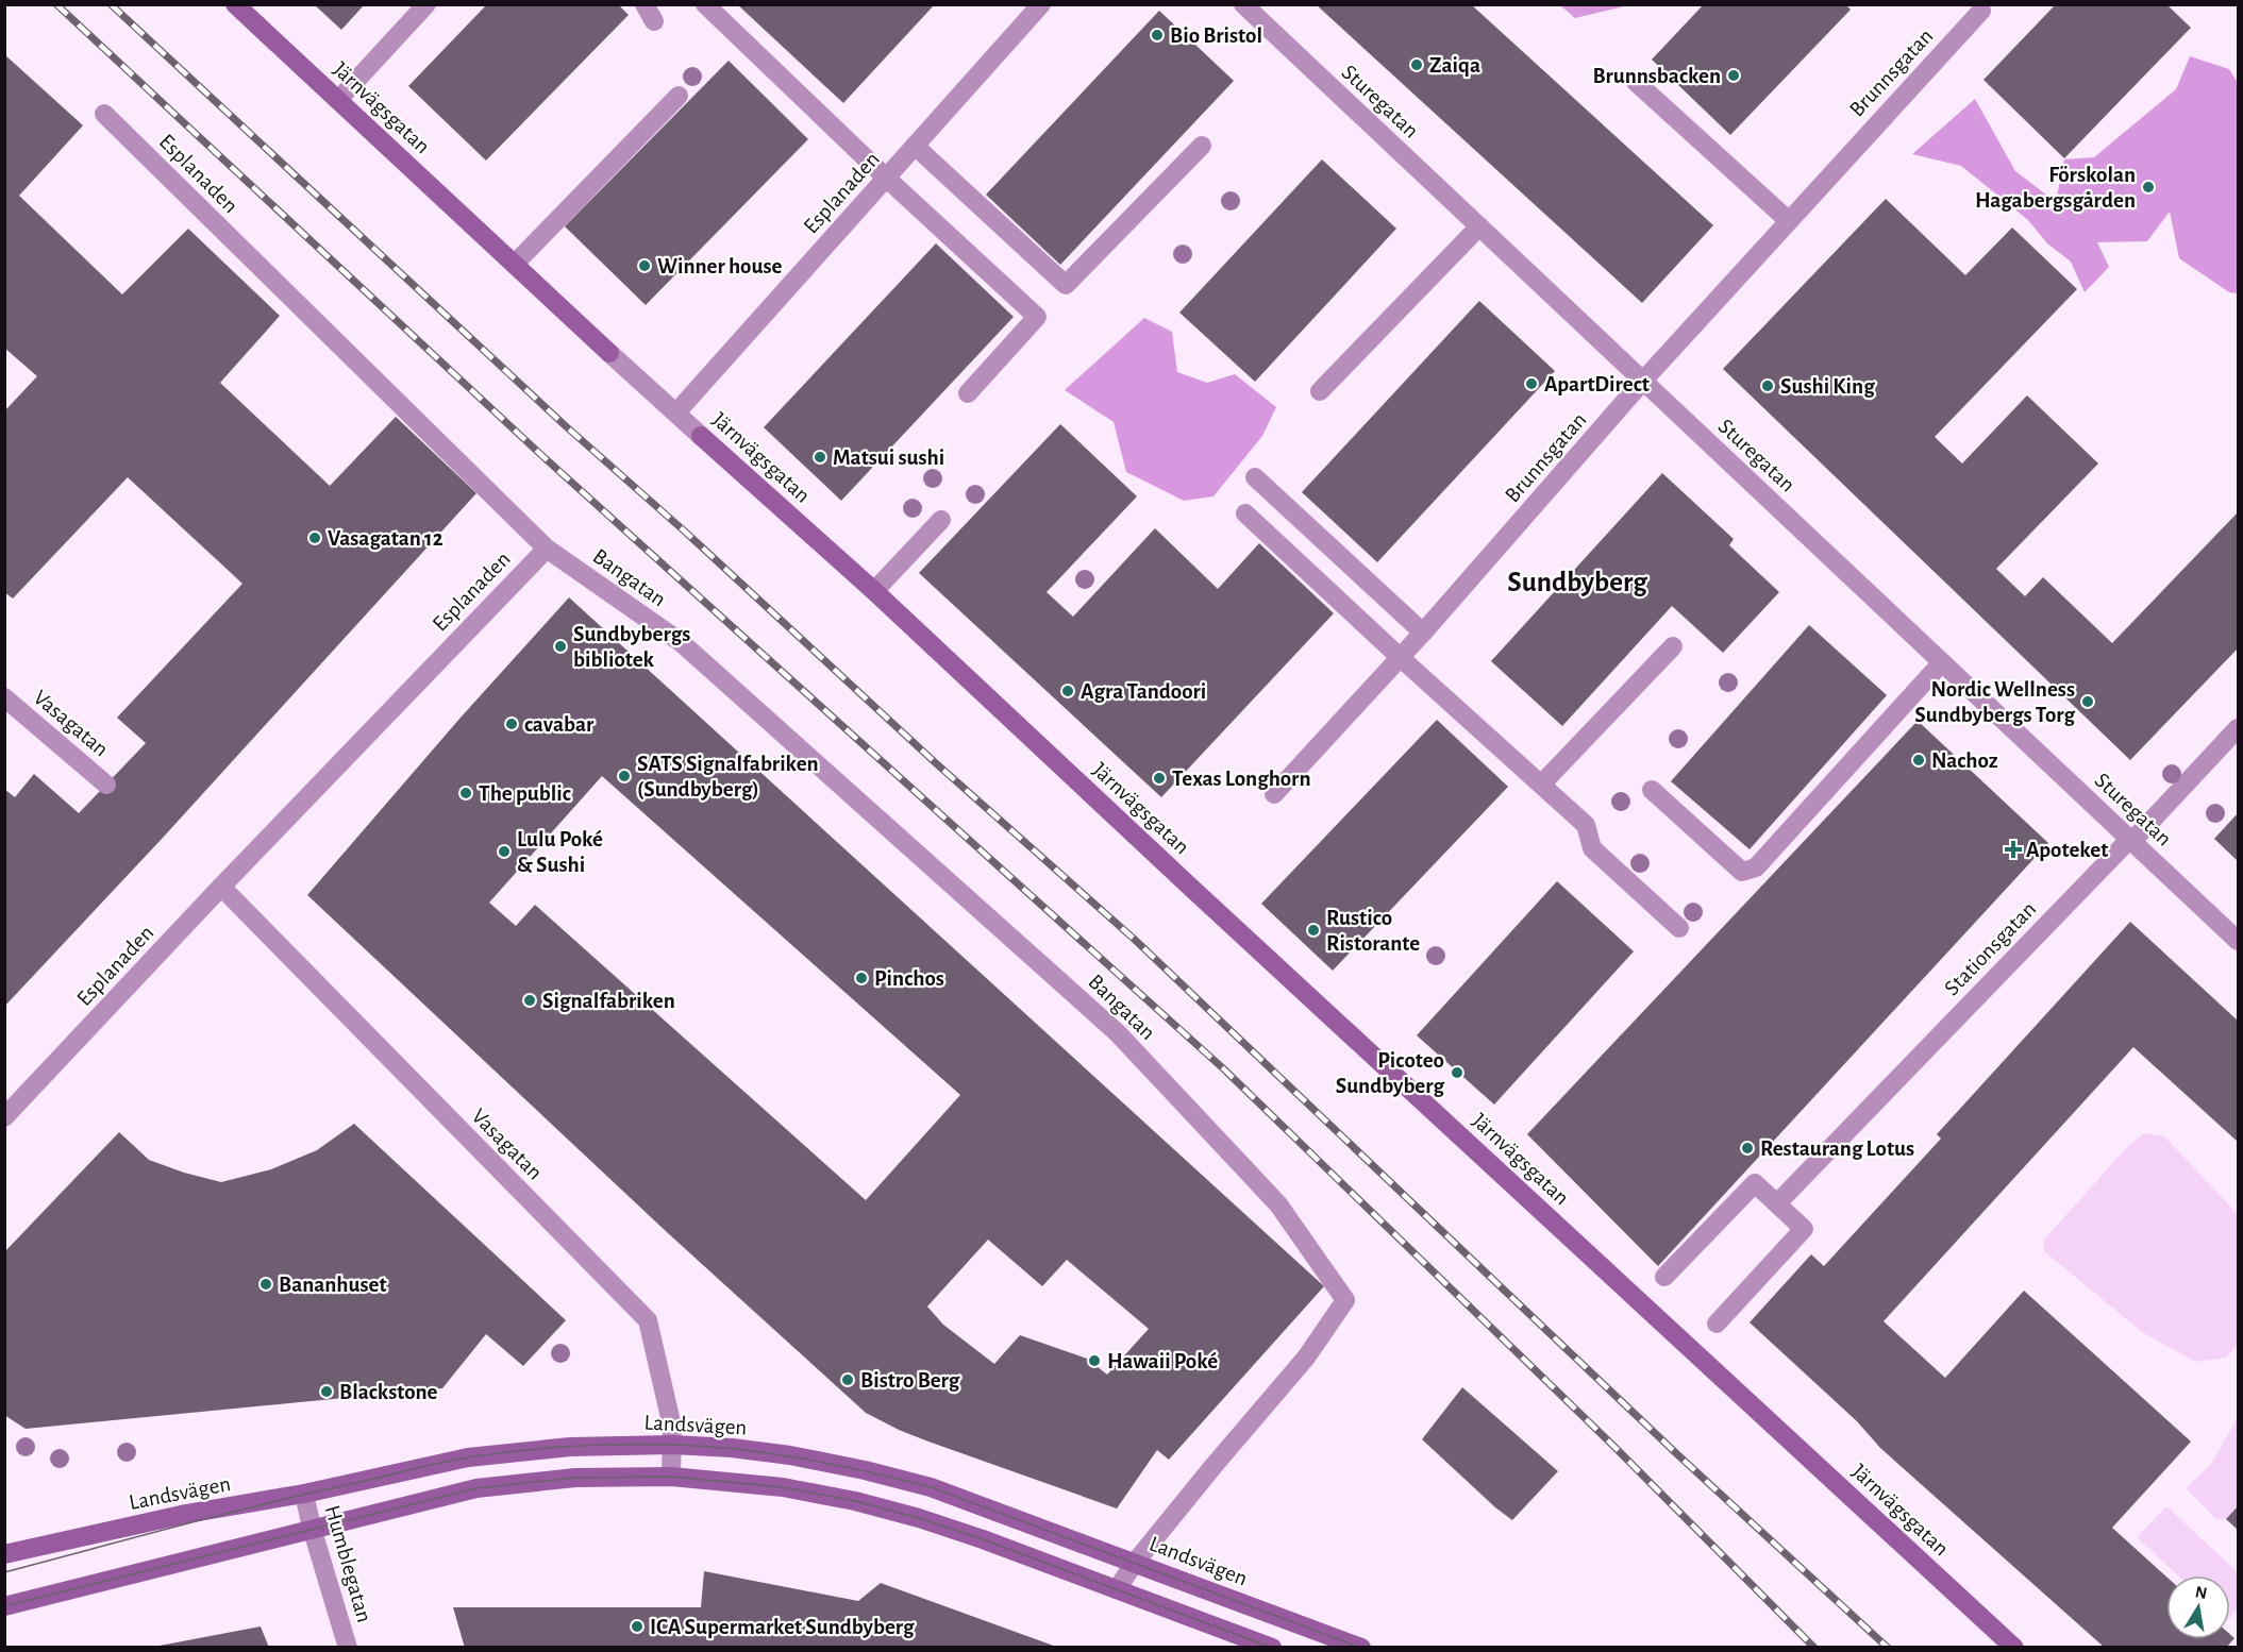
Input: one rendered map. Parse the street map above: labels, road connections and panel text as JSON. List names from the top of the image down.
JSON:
{
  "streets": {
    "street": [
      "Brunnsgatan",
      "Sturegatan",
      "Järnvägsgatan",
      "Esplanaden",
      "Bangatan",
      "Vasagatan",
      "Stationsgatan",
      "Landsvägen",
      "Humblegatan"
    ]
  },
  "crossings": [
    ["Brunnsgatan", "Sturegatan"],
    ["Sturegatan", "Stationsgatan"],
    ["Järnvägsgatan", "Esplanaden"],
    ["Esplanaden", "Bangatan"],
    ["Esplanaden", "Vasagatan"],
    ["Bangatan", "Landsvägen"],
    ["Vasagatan", "Landsvägen"],
    ["Landsvägen", "Humblegatan"]
  ],
  "districts": ["Sundbyberg"],
  "places": {
    "other": [
      "Bio Bristol",
      "Zaiqa",
      "Brunnsbacken",
      "Förskolan Hagabergsgården",
      "Winner house",
      "ApartDirect",
      "Sushi King",
      "Matsui sushi",
      "Vasagatan 12",
      "Sundbybergs bibliotek",
      "Agra Tandoori",
      "Nordic Wellness Sundbybergs Torg",
      "cavabar",
      "Nachoz",
      "SATS Signalfabriken (Sundbyberg)",
      "Texas Longhorn",
      "The public",
      "Lulu Poké & Sushi",
      "Rustico Ristorante",
      "Pinchos",
      "Signalfabriken",
      "Picoteo Sundbyberg",
      "Restaurang Lotus",
      "Bananhuset",
      "Hawaii Poké",
      "Bistro Berg",
      "Blackstone",
      "ICA Supermarket Sundbyberg"
    ],
    "health": ["Apoteket"]
  },
  "north": "top"
}
